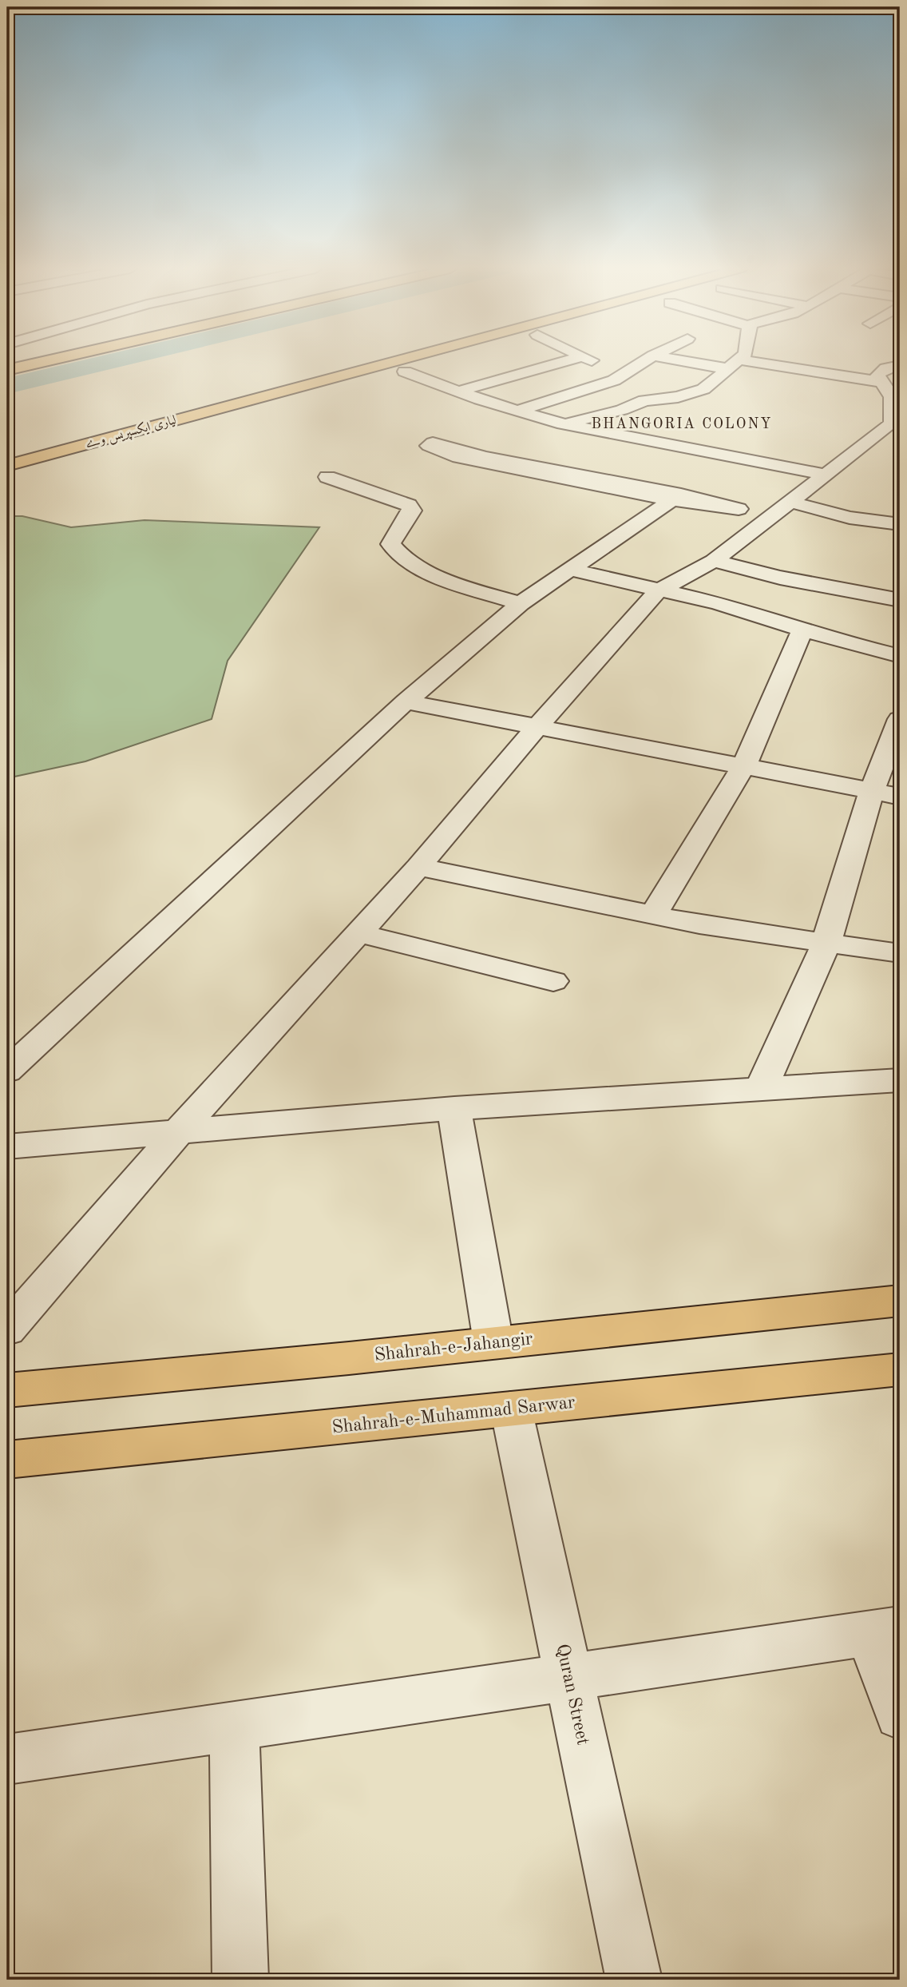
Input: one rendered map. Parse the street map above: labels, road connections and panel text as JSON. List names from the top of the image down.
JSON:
{
  "streets": {
    "main road": ["لیاری ایکسپریس وے", "Shahrah-e-Jahangir", "Shahrah-e-Muhammad Sarwar"],
    "street": ["Quran Street"]
  },
  "crossings": [
    ["Shahrah-e-Muhammad Sarwar", "Quran Street"]
  ],
  "districts": ["BHANGORIA COLONY"]
}
